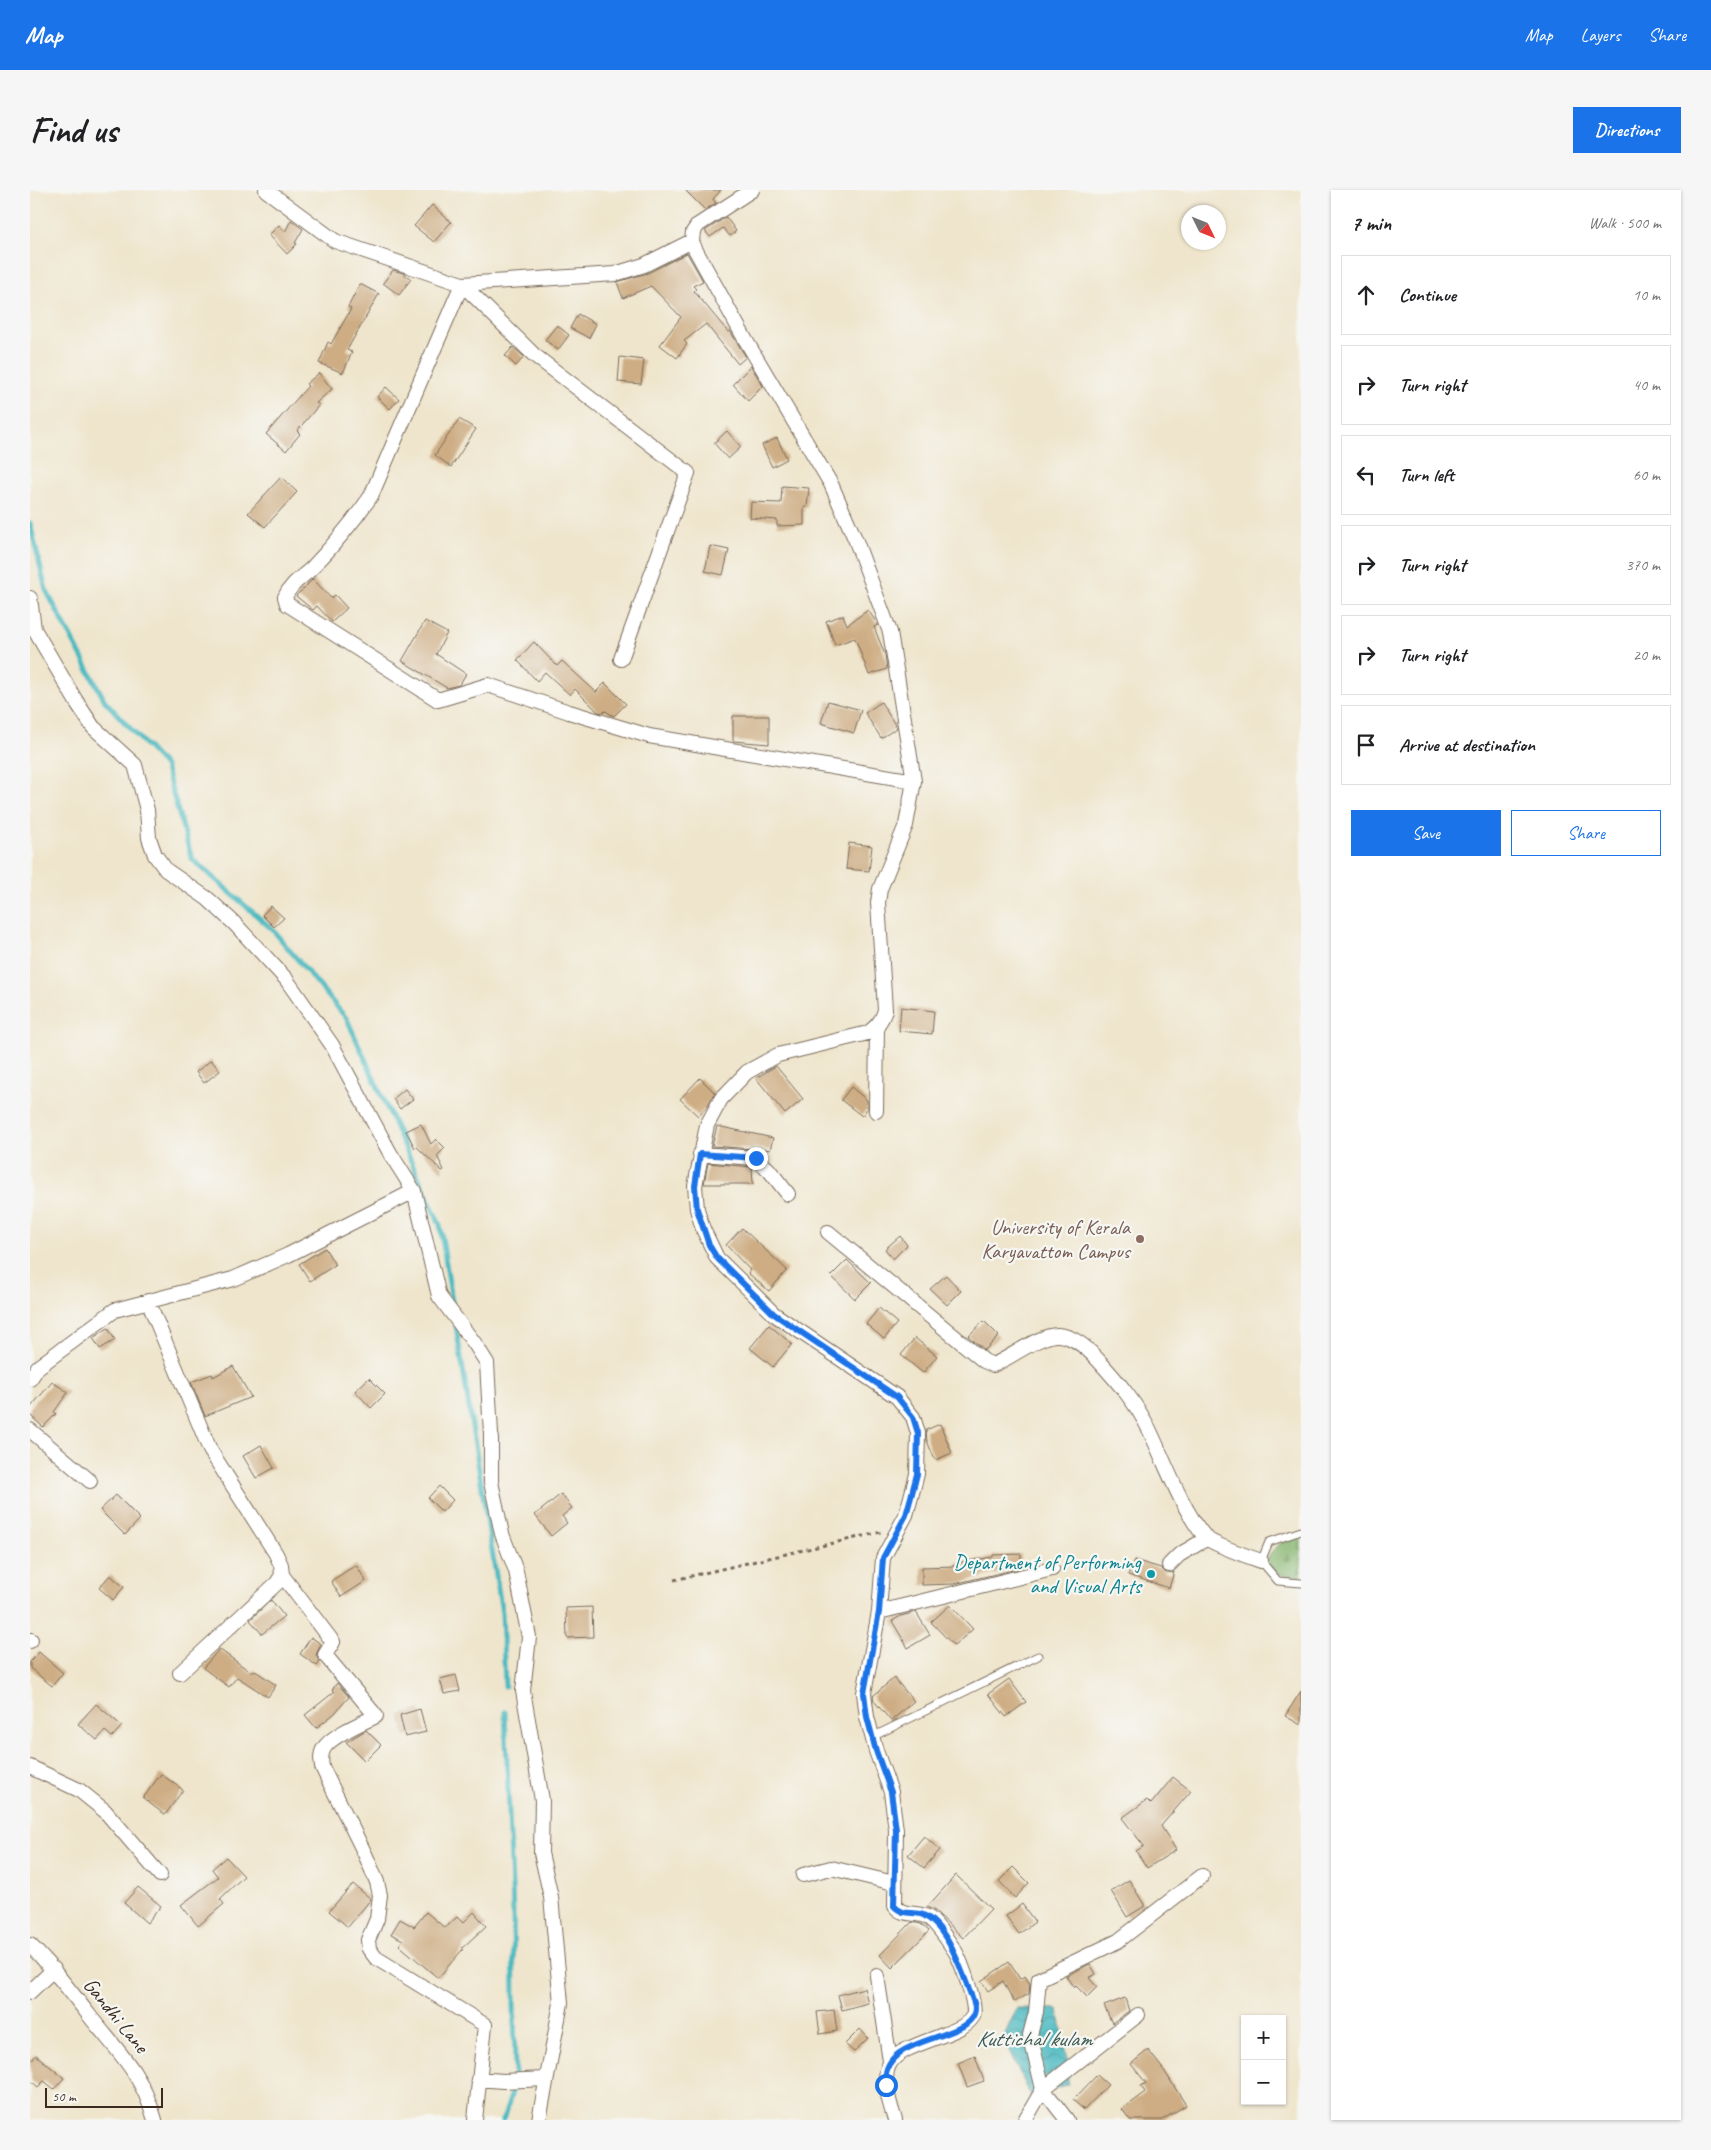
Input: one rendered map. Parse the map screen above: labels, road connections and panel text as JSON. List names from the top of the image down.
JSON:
{
  "streets": {
    "street": ["Gandhi Lane"]
  },
  "water": ["Kuttichal kulam"],
  "places": ["University of Kerala Karyavattom Campus", "Department of Performing and Visual Arts"],
  "scale_bar": "50 m",
  "north": "bottom right",
  "page": {
    "header": "Map",
    "nav": ["Map", "Layers", "Share"],
    "buttons": [
      "Directions",
      ["Save", "Share"]
    ],
    "title": "Find us",
    "heading": ["7 min", "Walk · 500 m"],
    "list": [
      ["Continue", "10 m"],
      ["Turn right", "40 m"],
      ["Turn left", "60 m"],
      ["Turn right", "370 m"],
      ["Turn right", "20 m"],
      "Arrive at destination"
    ],
    "map_buttons": ["+", "−"],
    "scale": "50 m"
  }
}
